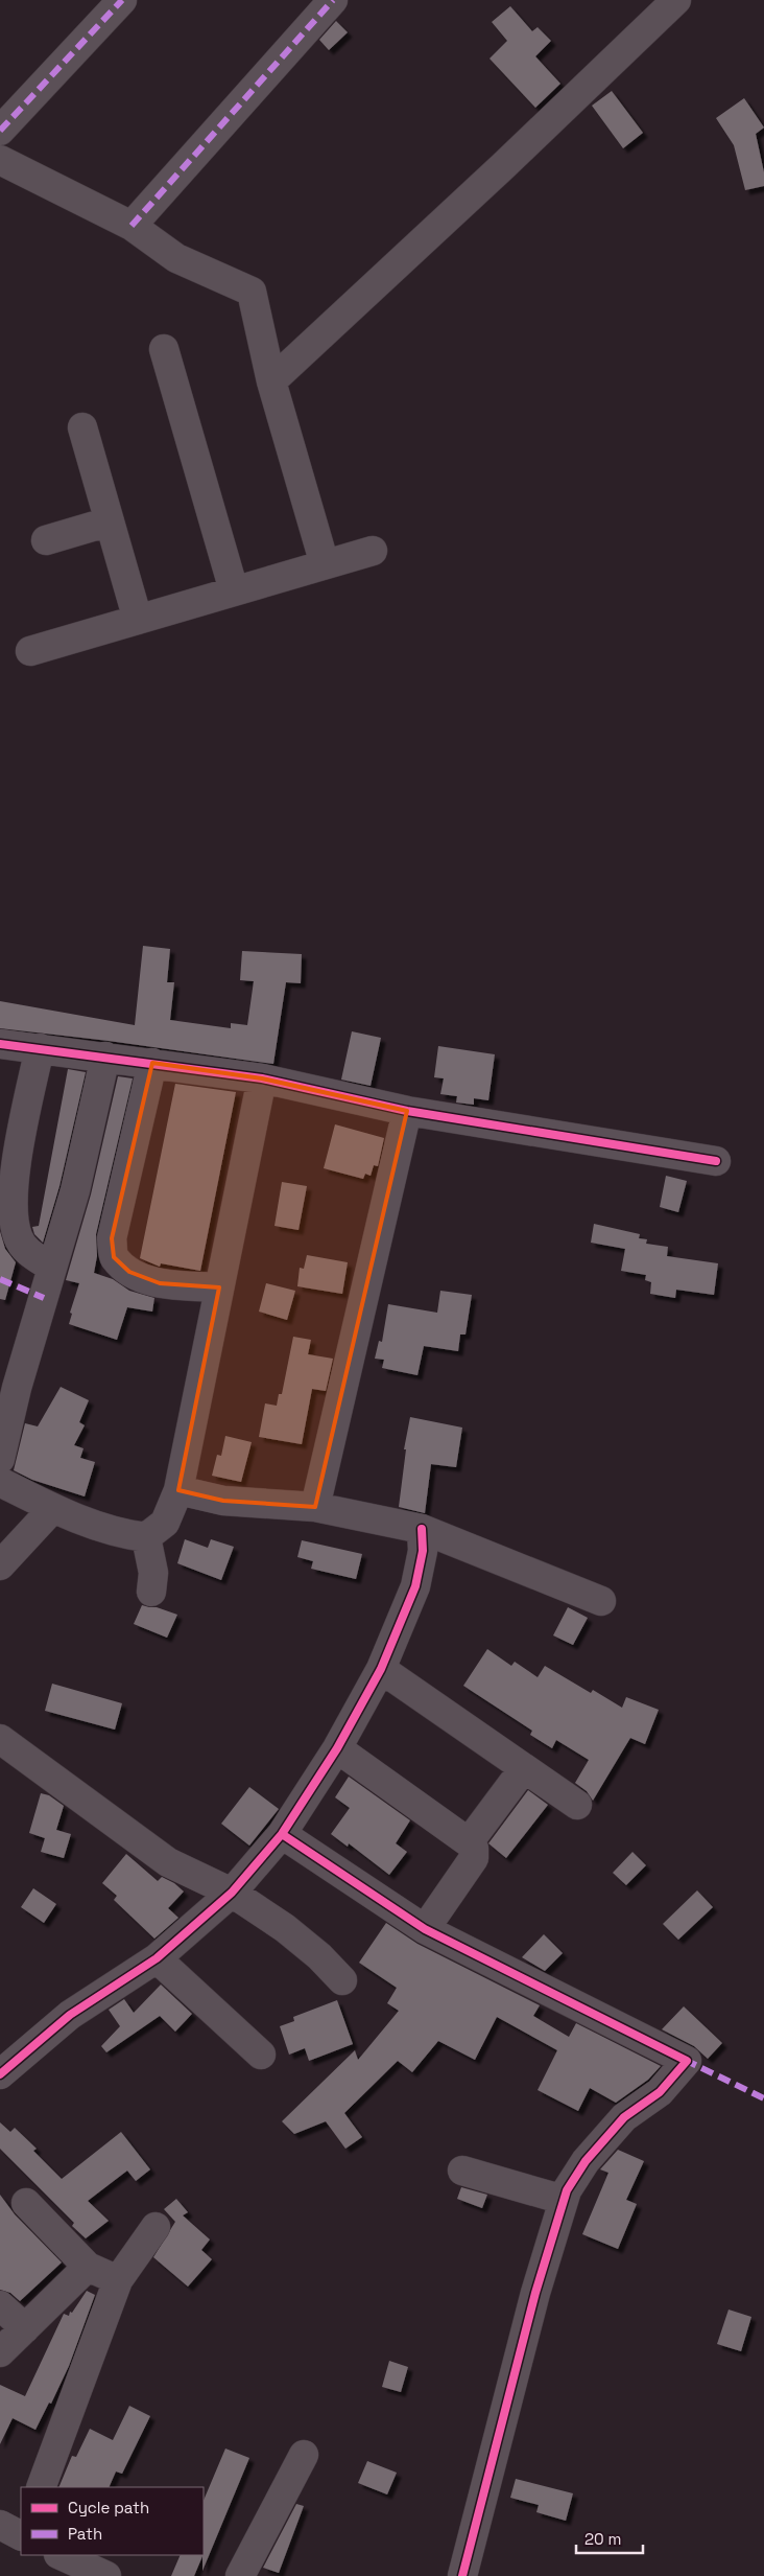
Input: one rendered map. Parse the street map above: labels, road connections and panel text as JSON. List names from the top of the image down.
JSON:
{
  "legend": ["Cycle path", "Path"],
  "scale_bar": "20 m"
}
